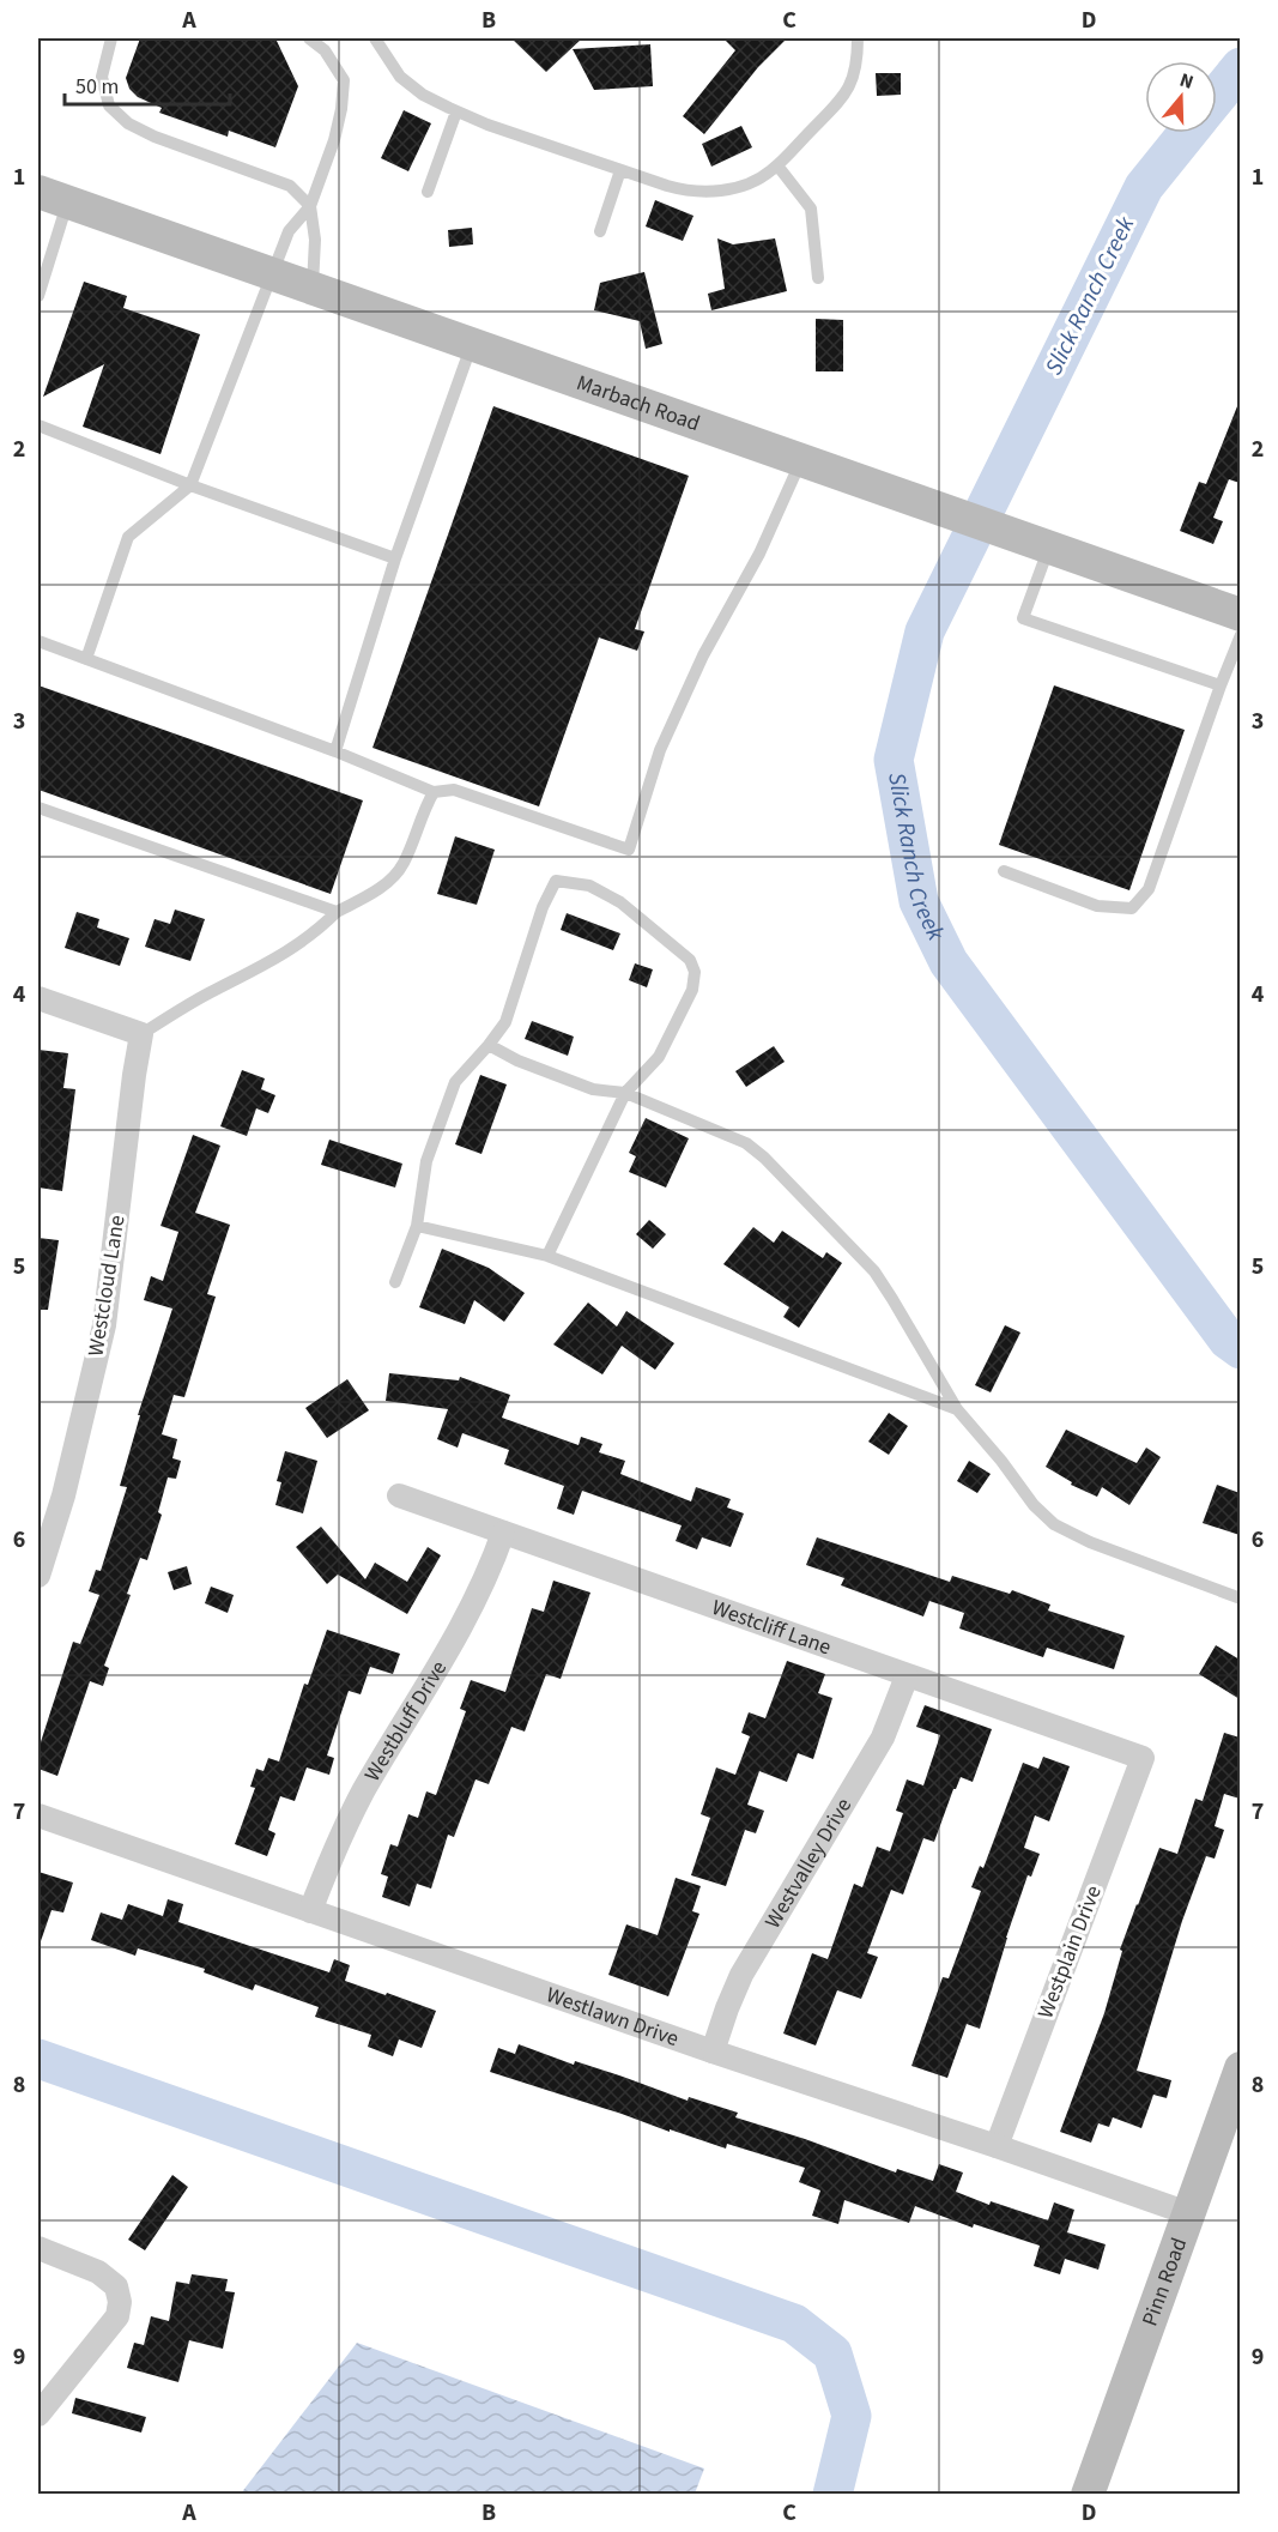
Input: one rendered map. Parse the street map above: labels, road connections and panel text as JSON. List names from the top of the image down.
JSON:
{
  "streets": {
    "street": [
      "Marbach Road",
      "Westcloud Lane",
      "Westcliff Lane",
      "Westbluff Drive",
      "Westvalley Drive",
      "Westplain Drive",
      "Westlawn Drive",
      "Pinn Road"
    ]
  },
  "crossings": [
    ["Westcliff Lane", "Westbluff Drive"],
    ["Westcliff Lane", "Westvalley Drive"],
    ["Westcliff Lane", "Westplain Drive"],
    ["Westbluff Drive", "Westlawn Drive"],
    ["Westvalley Drive", "Westlawn Drive"],
    ["Westplain Drive", "Westlawn Drive"],
    ["Westlawn Drive", "Pinn Road"]
  ],
  "water": ["Slick Ranch Creek"],
  "scale_bar": "50 m",
  "north": "top",
  "grid": {
    "columns": [
      "A",
      "B",
      "C",
      "D"
    ],
    "rows": [
      "1",
      "2",
      "3",
      "4",
      "5",
      "6",
      "7",
      "8",
      "9"
    ]
  }
}
